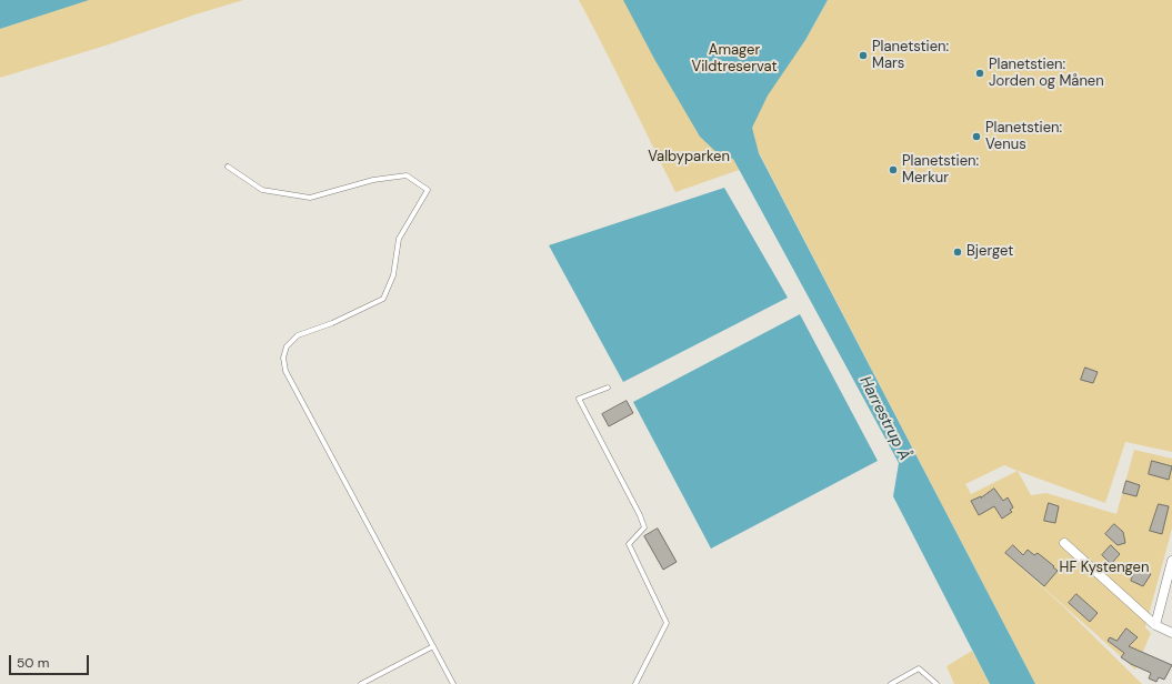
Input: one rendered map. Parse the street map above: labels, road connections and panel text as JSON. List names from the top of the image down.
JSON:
{
  "water": ["Harrestrup Å"],
  "parks": ["Amager Vildtreservat", "Valbyparken", "HF Kystengen"],
  "places": [
    "Planetstien: Mars",
    "Planetstien: Jorden og Månen",
    "Planetstien: Venus",
    "Planetstien: Merkur",
    "Bjerget"
  ],
  "scale_bar": "50 m"
}
